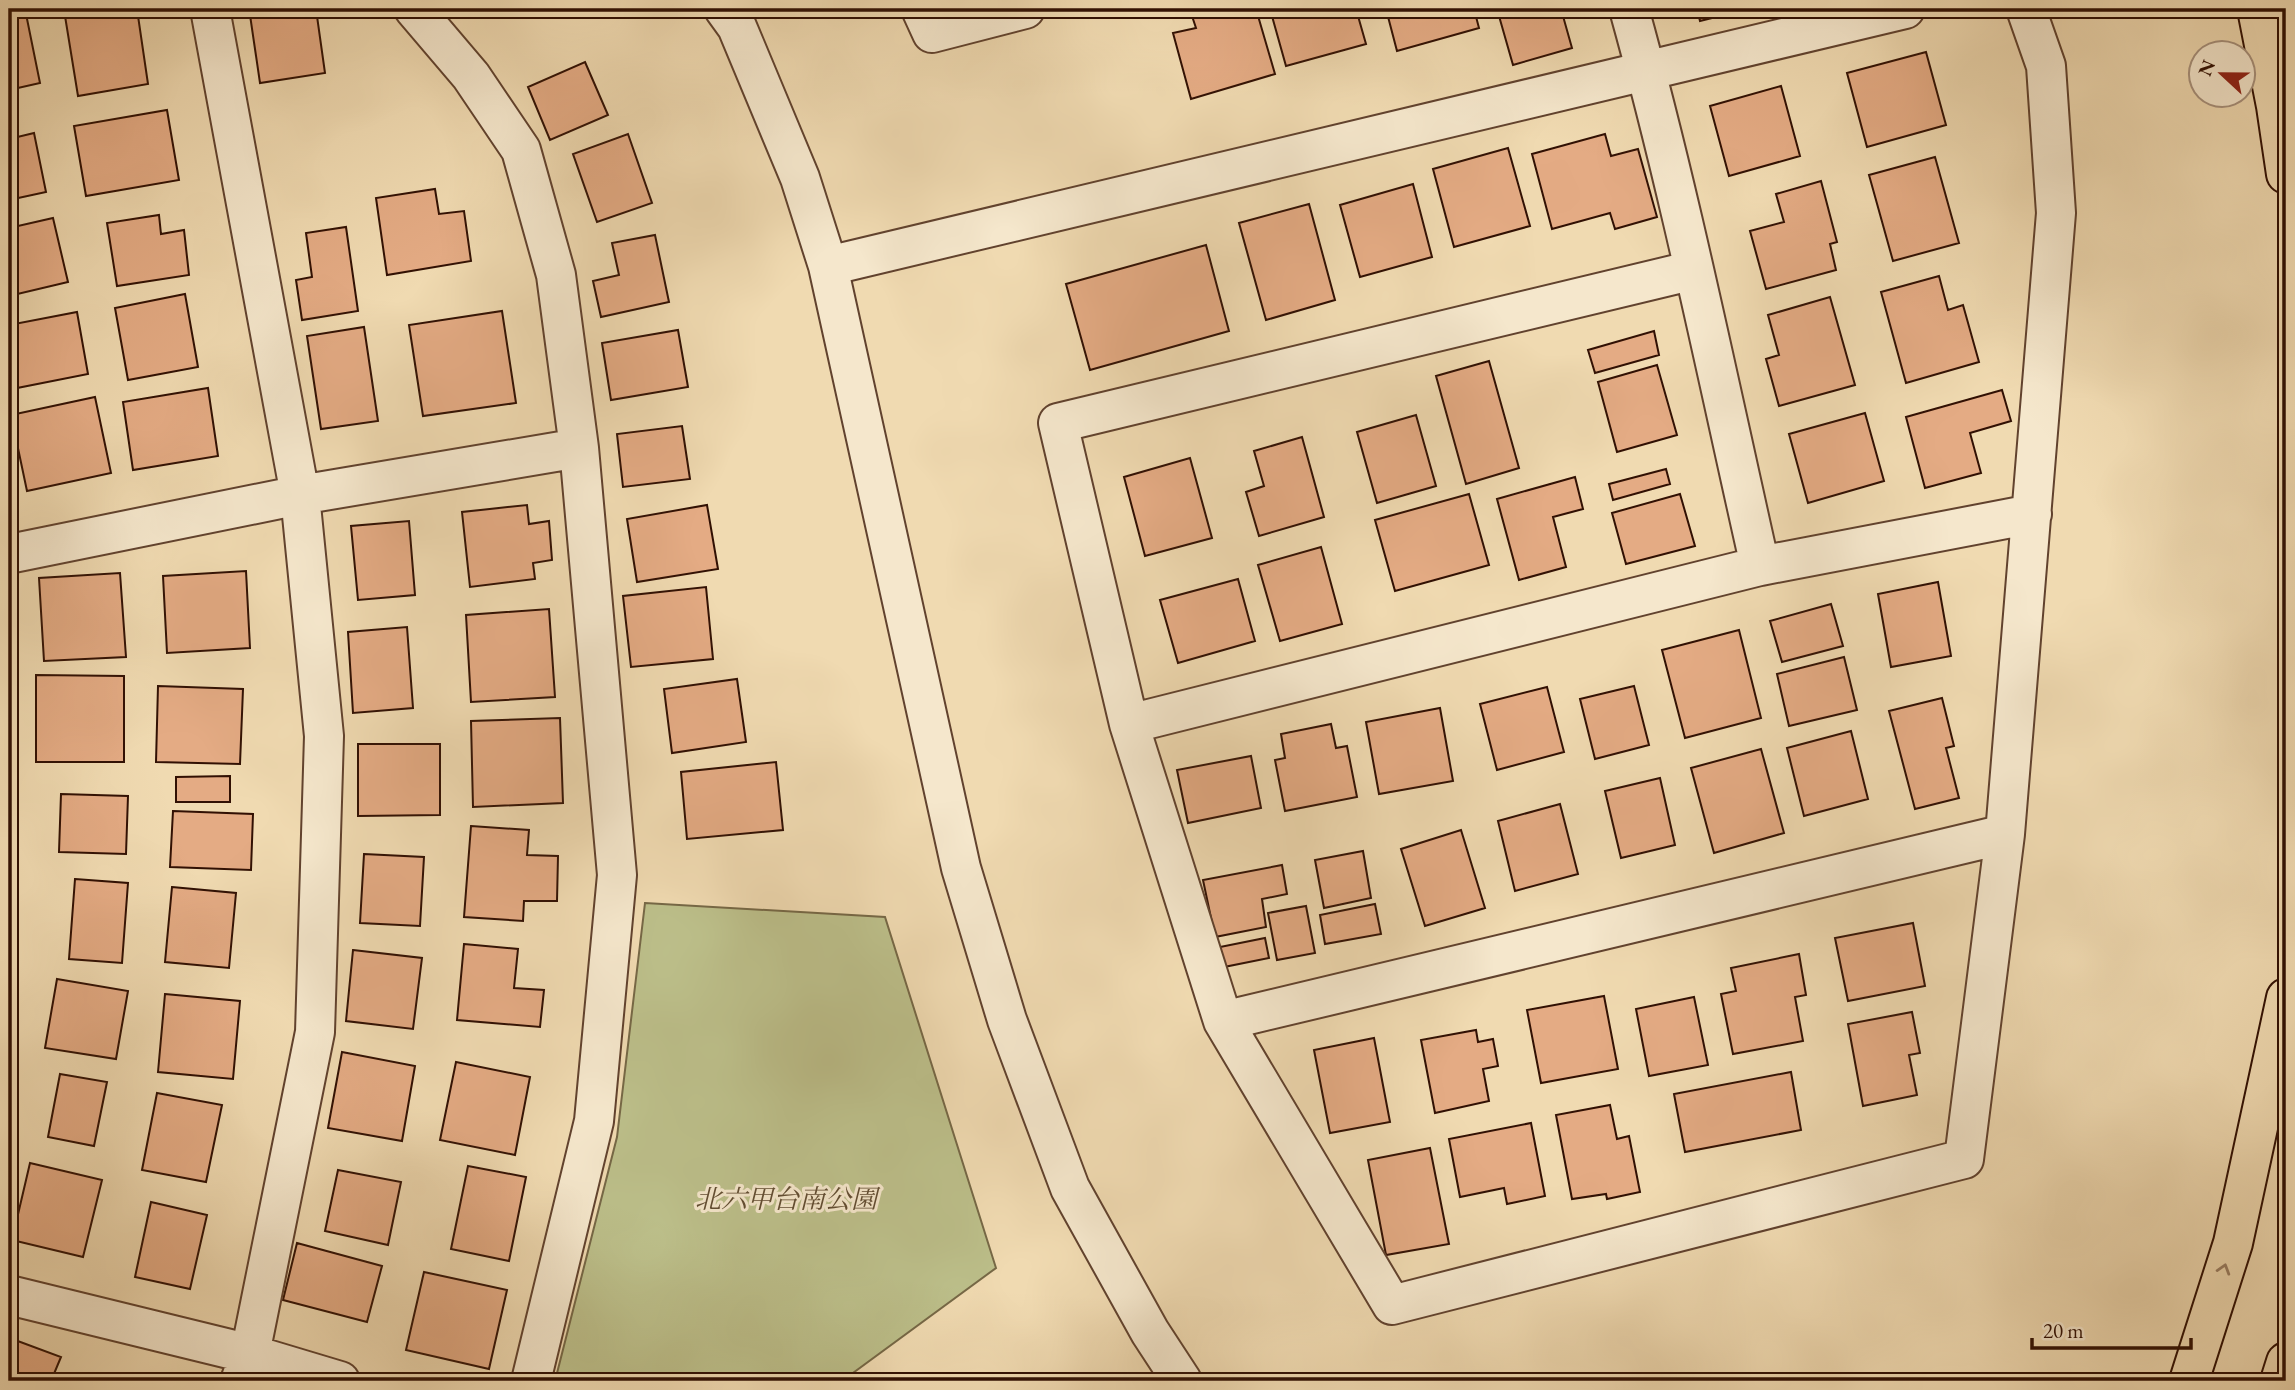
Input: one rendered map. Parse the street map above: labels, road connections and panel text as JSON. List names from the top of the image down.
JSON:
{
  "parks": ["北六甲台南公園"],
  "scale_bar": "20 m",
  "north": "left"
}
